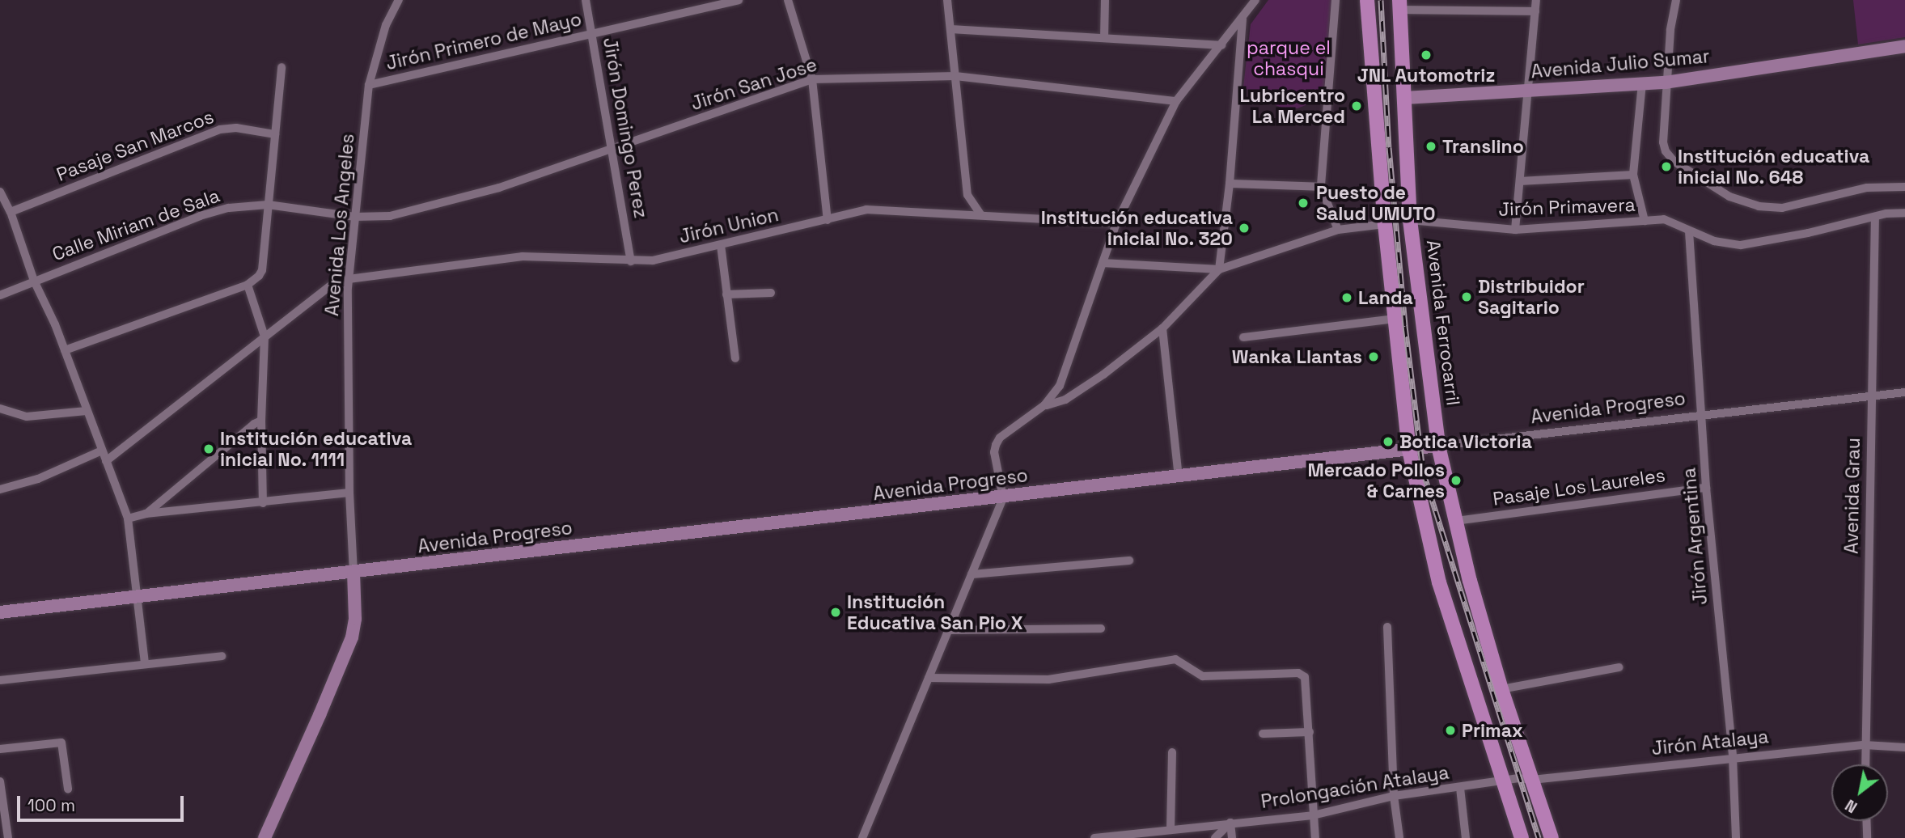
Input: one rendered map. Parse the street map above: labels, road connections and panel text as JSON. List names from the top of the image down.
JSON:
{
  "streets": {
    "main road": ["Avenida Ferrocarril"],
    "street": [
      "Jirón Primero de Mayo",
      "Avenida Julio Sumar",
      "Jirón San Jose",
      "Jirón Domingo Perez",
      "Pasaje San Marcos",
      "Jirón Primavera",
      "Calle Miriam de Sala",
      "Avenida Los Angeles",
      "Jirón Union",
      "Avenida Progreso",
      "Pasaje Los Laureles",
      "Avenida Grau",
      "Jirón Argentina",
      "Jirón Atalaya",
      "Prolongación Atalaya"
    ]
  },
  "crossings": [
    ["Jirón Primero de Mayo", "Jirón Domingo Perez"],
    ["Jirón Primero de Mayo", "Avenida Los Angeles"],
    ["Avenida Julio Sumar", "Avenida Ferrocarril"],
    ["Jirón San Jose", "Jirón Domingo Perez"],
    ["Jirón San Jose", "Calle Miriam de Sala"],
    ["Jirón San Jose", "Avenida Los Angeles"],
    ["Jirón Domingo Perez", "Jirón Union"],
    ["Jirón Primavera", "Avenida Ferrocarril"],
    ["Jirón Primavera", "Avenida Grau"],
    ["Jirón Primavera", "Jirón Argentina"],
    ["Calle Miriam de Sala", "Avenida Los Angeles"],
    ["Avenida Los Angeles", "Jirón Union"],
    ["Avenida Los Angeles", "Avenida Progreso"],
    ["Avenida Ferrocarril", "Avenida Progreso"],
    ["Avenida Ferrocarril", "Pasaje Los Laureles"],
    ["Avenida Ferrocarril", "Jirón Atalaya"],
    ["Avenida Ferrocarril", "Prolongación Atalaya"],
    ["Avenida Progreso", "Avenida Grau"],
    ["Avenida Progreso", "Jirón Argentina"],
    ["Pasaje Los Laureles", "Jirón Argentina"],
    ["Avenida Grau", "Jirón Atalaya"],
    ["Jirón Argentina", "Jirón Atalaya"],
    ["Jirón Atalaya", "Prolongación Atalaya"]
  ],
  "parks": ["parque el chasqui"],
  "places": [
    "JNL Automotriz",
    "Lubricentro La Merced",
    "Translino",
    "Institución educativa inicial No. 648",
    "Puesto de Salud UMUTO",
    "Institución educativa inicial No. 320",
    "Distribuidor Sagitario",
    "Landa",
    "Wanka Llantas",
    "Botica Victoria",
    "Institución educativa inicial No. 1111",
    "Mercado Pollos & Carnes",
    "Institución Educativa San Pio X",
    "Primax"
  ],
  "scale_bar": "100 m",
  "north": "bottom left"
}
